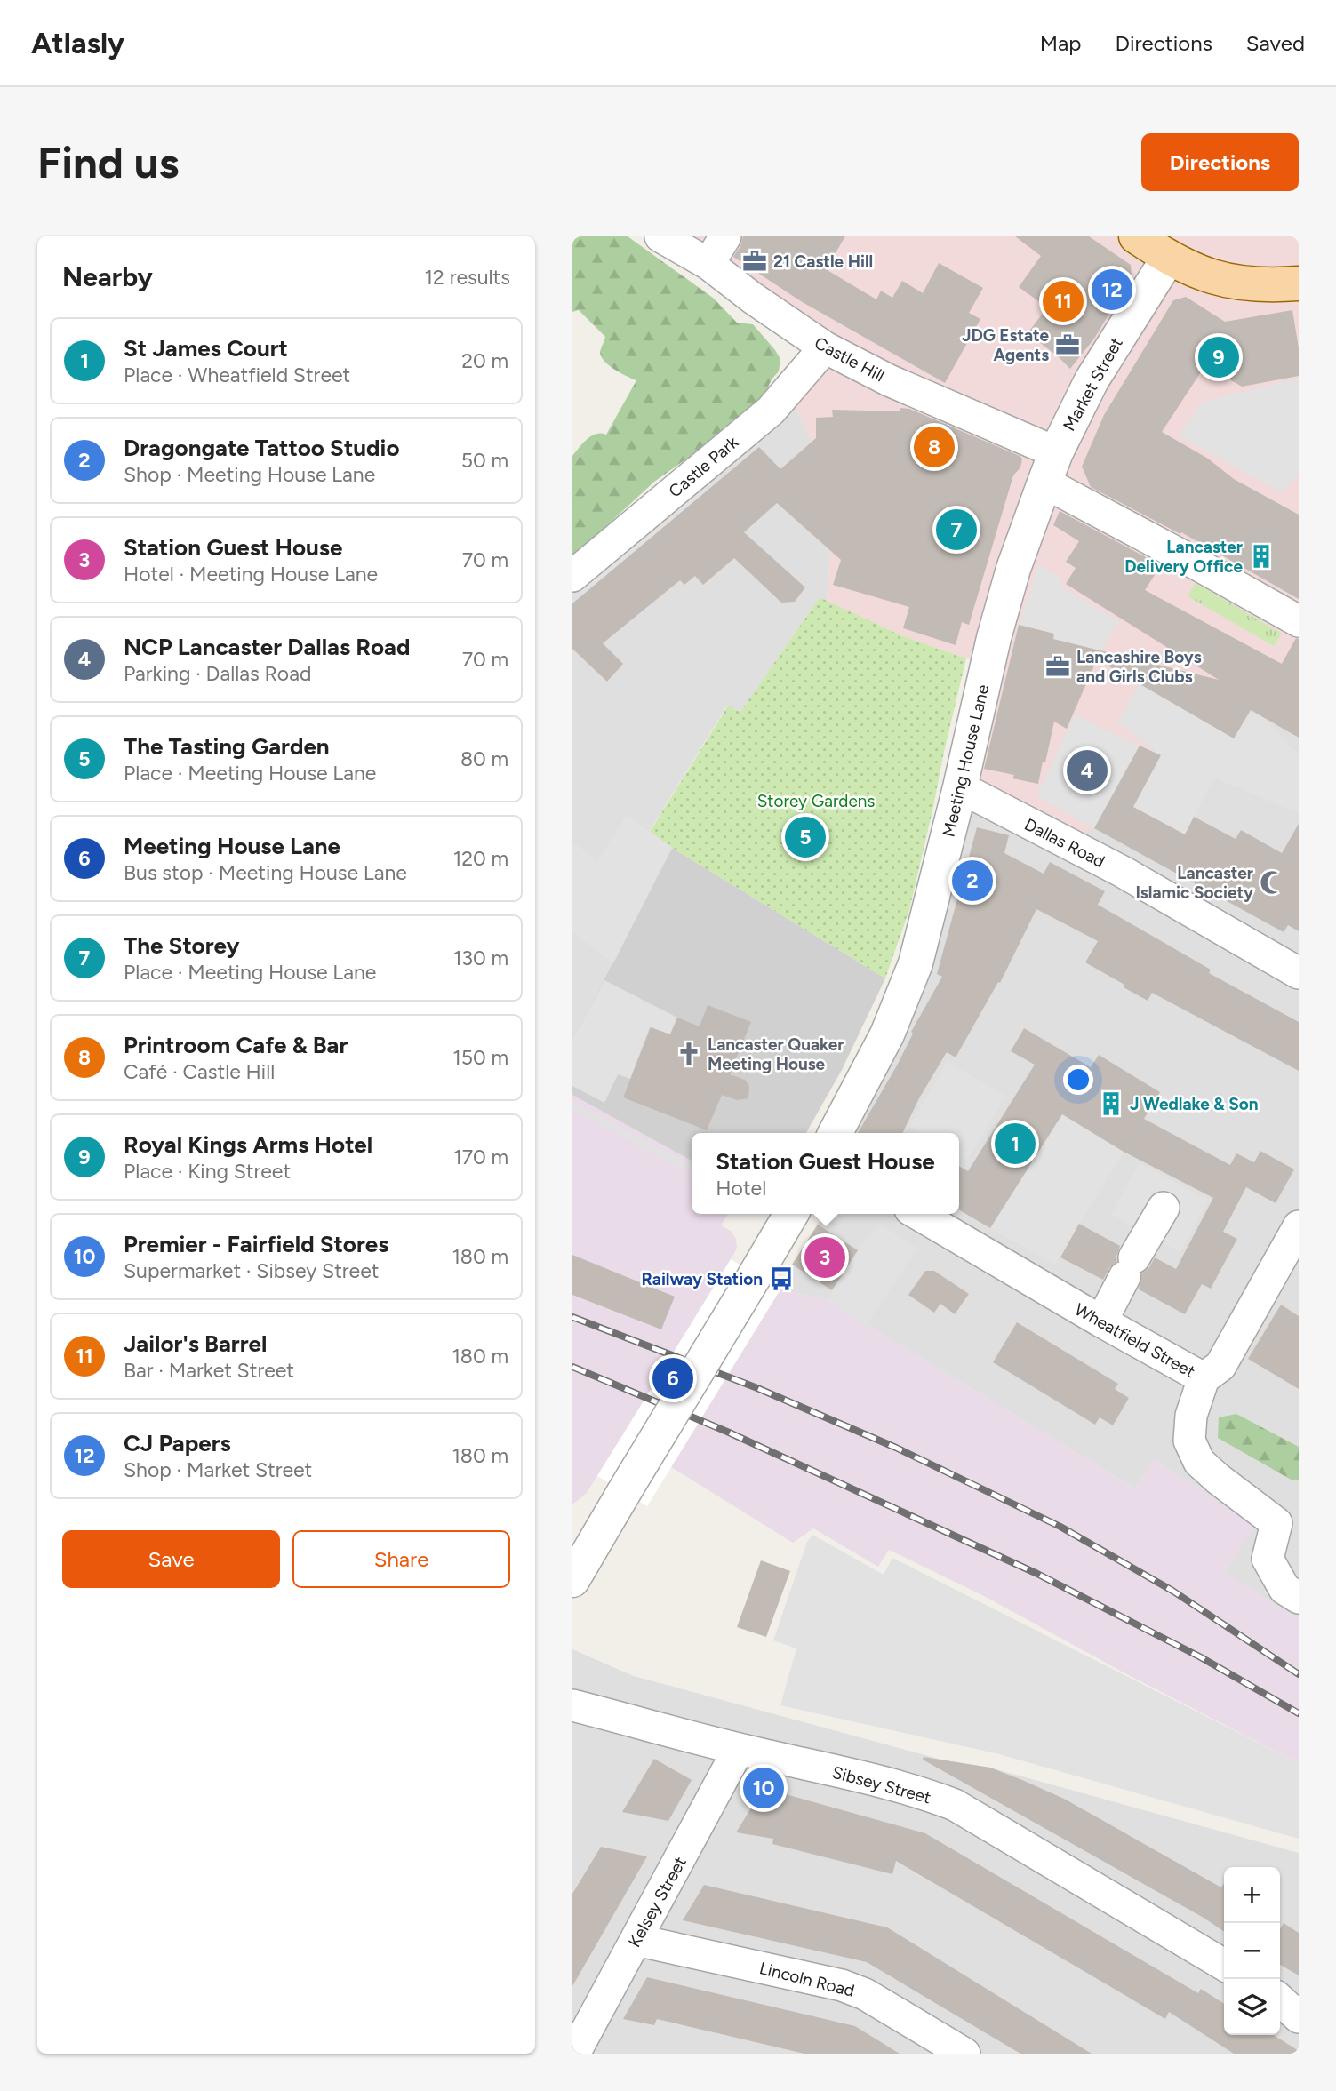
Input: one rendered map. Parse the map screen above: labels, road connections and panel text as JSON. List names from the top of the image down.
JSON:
{
  "streets": {
    "street": [
      "Castle Hill",
      "Market Street",
      "Castle Park",
      "Meeting House Lane",
      "Dallas Road",
      "Wheatfield Street",
      "Sibsey Street",
      "Kelsey Street",
      "Lincoln Road"
    ]
  },
  "crossings": [
    ["Castle Hill", "Market Street"],
    ["Castle Hill", "Castle Park"],
    ["Castle Hill", "Meeting House Lane"],
    ["Market Street", "Meeting House Lane"],
    ["Meeting House Lane", "Dallas Road"],
    ["Sibsey Street", "Kelsey Street"],
    ["Kelsey Street", "Lincoln Road"]
  ],
  "parks": ["Storey Gardens"],
  "places": {
    "office": ["21 Castle Hill", "JDG Estate Agents", "Lancashire Boys and Girls Clubs"],
    "building": ["Lancaster Delivery Office", "J Wedlake & Son"],
    "mosque": ["Lancaster Islamic Society"],
    "church": ["Lancaster Quaker Meeting House"],
    "bus stop": ["Railway Station"]
  },
  "page": {
    "header": "Atlasly",
    "nav": ["Map", "Directions", "Saved"],
    "buttons": [
      "Directions",
      ["Save", "Share"]
    ],
    "title": "Find us",
    "heading": ["Nearby", "12 results"],
    "pins": [
      "12",
      "11",
      "9",
      "8",
      "7",
      "4",
      "5",
      "2",
      "1",
      "3",
      "6",
      "10"
    ],
    "list": [
      {
        "mark": "1",
        "name": "St James Court",
        "note": "Place · Wheatfield Street",
        "value": "20 m"
      },
      {
        "mark": "2",
        "name": "Dragongate Tattoo Studio",
        "note": "Shop · Meeting House Lane",
        "value": "50 m"
      },
      {
        "mark": "3",
        "name": "Station Guest House",
        "note": "Hotel · Meeting House Lane",
        "value": "70 m"
      },
      {
        "mark": "4",
        "name": "NCP Lancaster Dallas Road",
        "note": "Parking · Dallas Road",
        "value": "70 m"
      },
      {
        "mark": "5",
        "name": "The Tasting Garden",
        "note": "Place · Meeting House Lane",
        "value": "80 m"
      },
      {
        "mark": "6",
        "name": "Meeting House Lane",
        "note": "Bus stop · Meeting House Lane",
        "value": "120 m"
      },
      {
        "mark": "7",
        "name": "The Storey",
        "note": "Place · Meeting House Lane",
        "value": "130 m"
      },
      {
        "mark": "8",
        "name": "Printroom Cafe & Bar",
        "note": "Café · Castle Hill",
        "value": "150 m"
      },
      {
        "mark": "9",
        "name": "Royal Kings Arms Hotel",
        "note": "Place · King Street",
        "value": "170 m"
      },
      {
        "mark": "10",
        "name": "Premier - Fairfield Stores",
        "note": "Supermarket · Sibsey Street",
        "value": "180 m"
      },
      {
        "mark": "11",
        "name": "Jailor's Barrel",
        "note": "Bar · Market Street",
        "value": "180 m"
      },
      {
        "mark": "12",
        "name": "CJ Papers",
        "note": "Shop · Market Street",
        "value": "180 m"
      }
    ],
    "popup": ["Station Guest House", "Hotel"],
    "map_buttons": ["+", "−"]
  }
}
